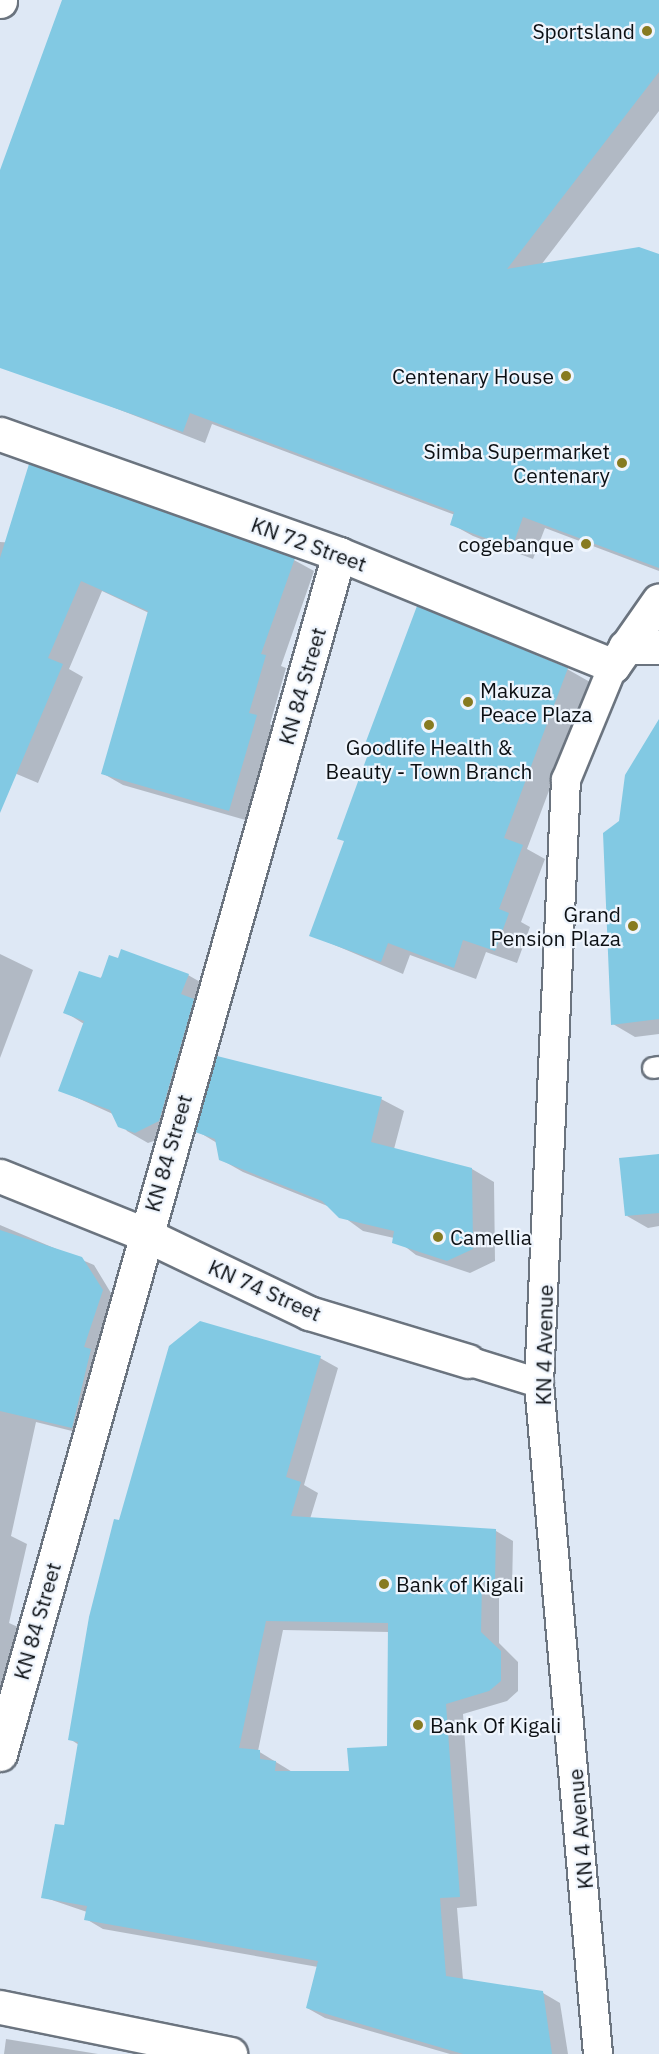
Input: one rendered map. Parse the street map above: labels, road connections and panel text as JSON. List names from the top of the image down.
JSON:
{
  "streets": {
    "street": [
      "KN 72 Street",
      "KN 84 Street",
      "KN 74 Street",
      "KN 4 Avenue"
    ]
  },
  "crossings": [
    ["KN 72 Street", "KN 84 Street"],
    ["KN 72 Street", "KN 4 Avenue"],
    ["KN 84 Street", "KN 74 Street"],
    ["KN 74 Street", "KN 4 Avenue"]
  ],
  "places": [
    "Sportsland",
    "Centenary House",
    "Simba Supermarket Centenary",
    "cogebanque",
    "Makuza Peace Plaza",
    "Goodlife Health & Beauty - Town Branch",
    "Grand Pension Plaza",
    "Camellia",
    "Bank of Kigali",
    "Bank Of Kigali"
  ]
}
